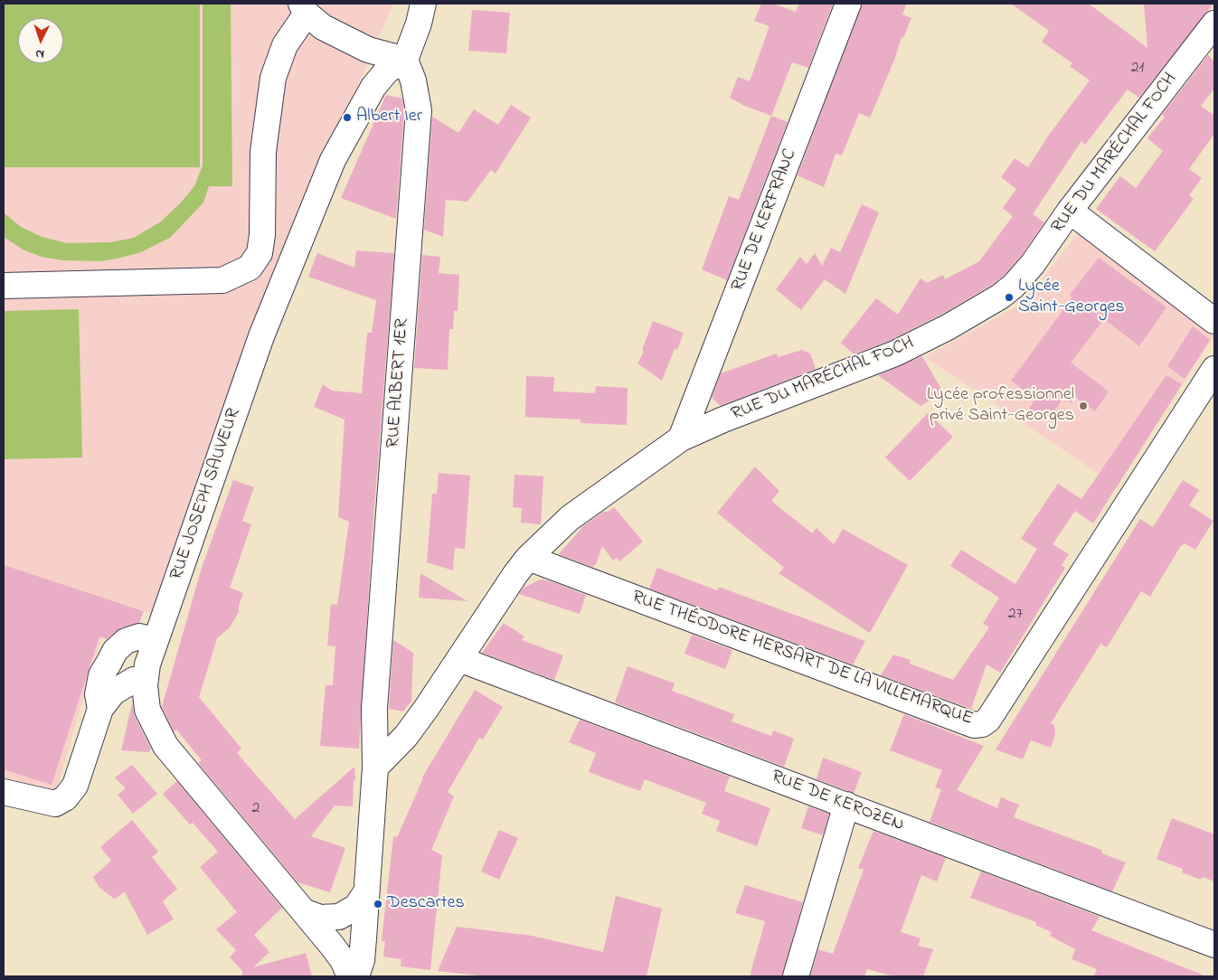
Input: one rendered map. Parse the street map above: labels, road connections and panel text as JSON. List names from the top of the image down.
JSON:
{
  "streets": {
    "street": [
      "RUE DU MARÉCHAL FOCH",
      "RUE DE KERFRANC",
      "RUE ALBERT 1ER",
      "RUE JOSEPH SAUVEUR",
      "RUE THÉODORE HERSART DE LA VILLEMARQUE",
      "RUE DE KEROZEN"
    ]
  },
  "crossings": [
    ["RUE DU MARÉCHAL FOCH", "RUE DE KERFRANC"],
    ["RUE DU MARÉCHAL FOCH", "RUE ALBERT 1ER"],
    ["RUE DU MARÉCHAL FOCH", "RUE THÉODORE HERSART DE LA VILLEMARQUE"],
    ["RUE DU MARÉCHAL FOCH", "RUE DE KEROZEN"],
    ["RUE ALBERT 1ER", "RUE JOSEPH SAUVEUR"]
  ],
  "places": [
    "Albert Ier",
    "Lycée Saint-Georges",
    "Lycée professionnel privé Saint-Georges",
    "Descartes"
  ],
  "house_numbers": ["21", "27", "2"],
  "north": "bottom"
}
